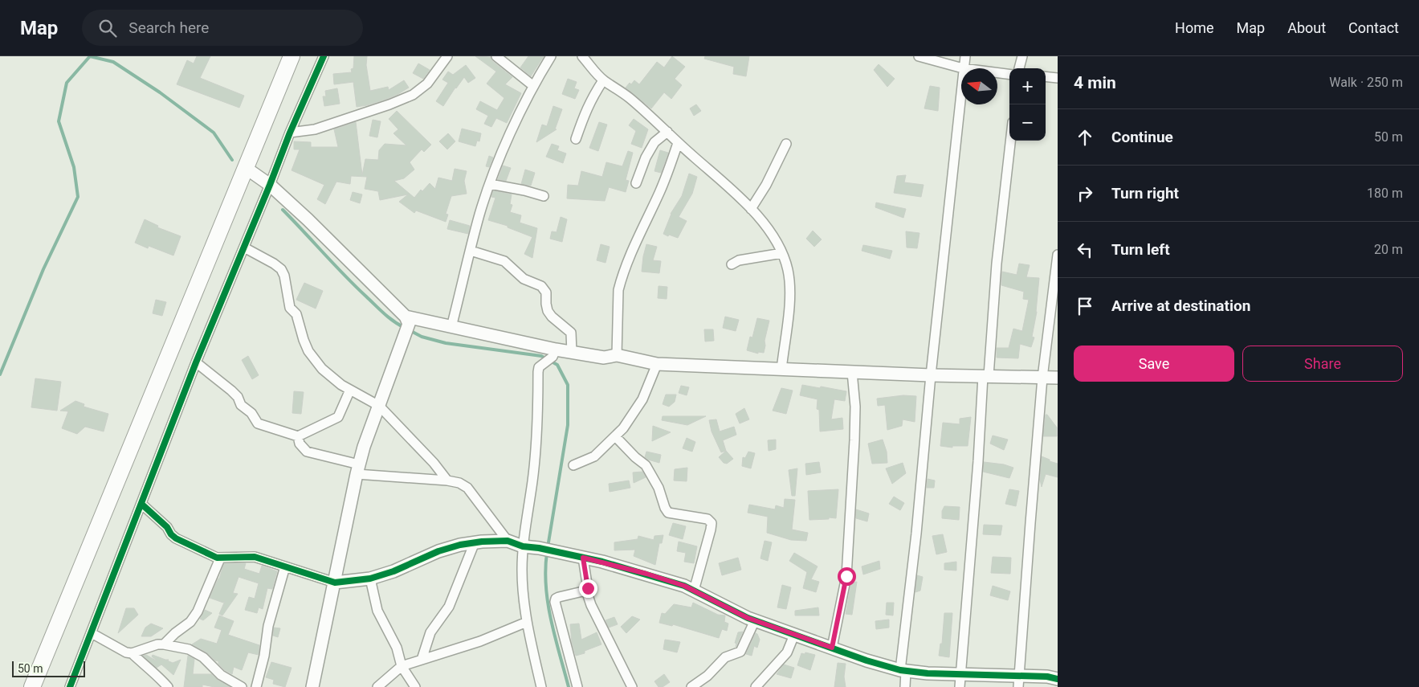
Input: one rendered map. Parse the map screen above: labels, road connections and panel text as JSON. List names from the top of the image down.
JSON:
{
  "scale_bar": "50 m",
  "north": "left",
  "page": {
    "header": "Map",
    "search": "Search here",
    "nav": [
      "Home",
      "Map",
      "About",
      "Contact"
    ],
    "heading": ["4 min", "Walk · 250 m"],
    "map_buttons": ["+", "−"],
    "list": [
      ["Continue", "50 m"],
      ["Turn right", "180 m"],
      ["Turn left", "20 m"],
      "Arrive at destination"
    ],
    "buttons": ["Save", "Share"],
    "scale": "50 m"
  }
}
